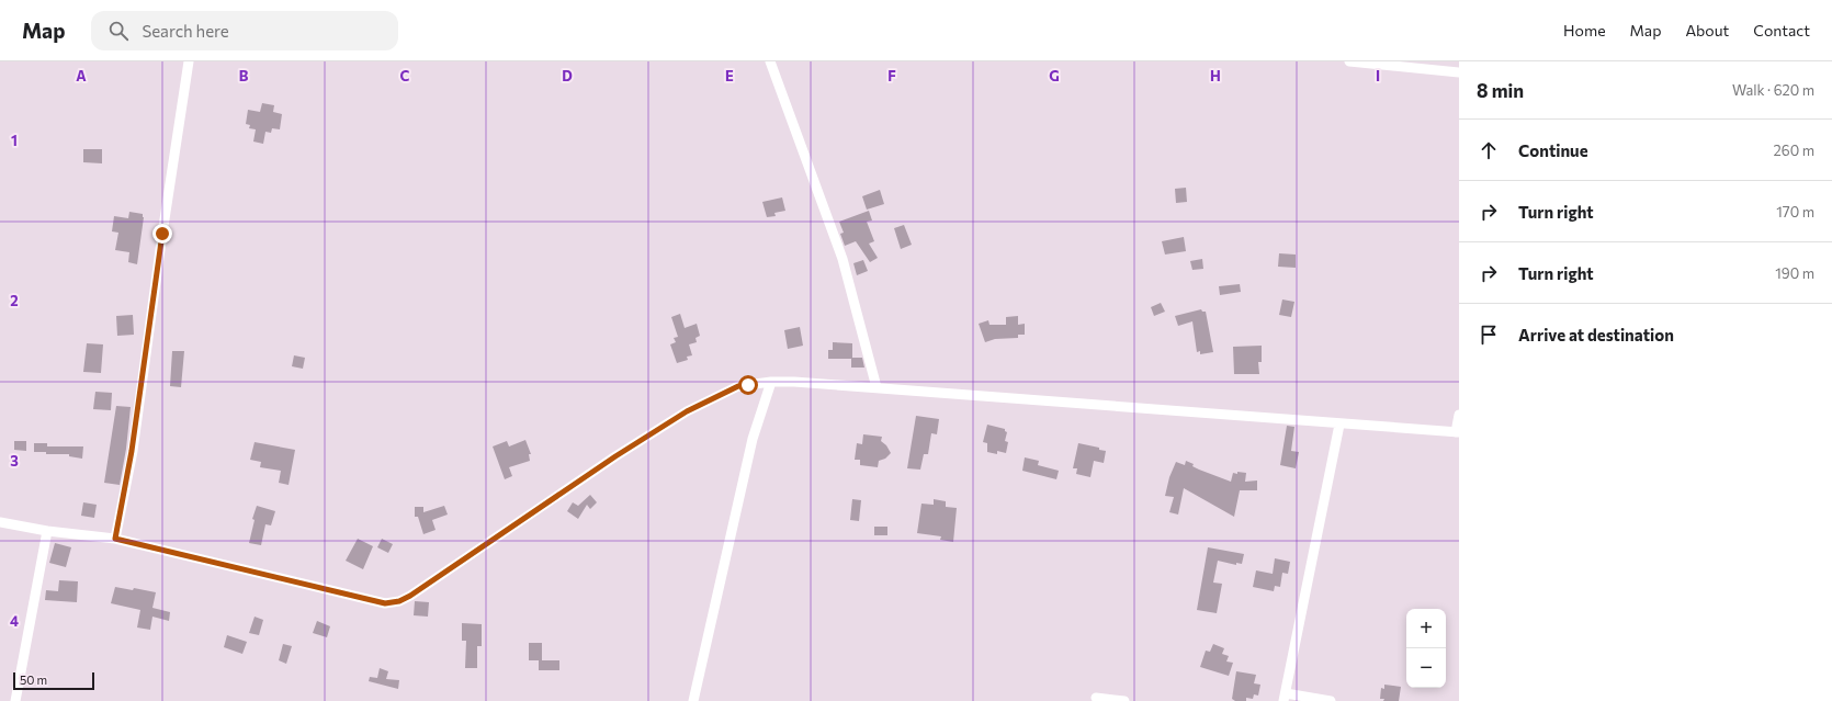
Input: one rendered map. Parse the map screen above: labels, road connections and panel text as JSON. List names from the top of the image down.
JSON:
{
  "scale_bar": "50 m",
  "page": {
    "header": "Map",
    "search": "Search here",
    "nav": [
      "Home",
      "Map",
      "About",
      "Contact"
    ],
    "heading": ["8 min", "Walk · 620 m"],
    "list": [
      ["Continue", "260 m"],
      ["Turn right", "170 m"],
      ["Turn right", "190 m"],
      "Arrive at destination"
    ],
    "map_buttons": ["+", "−"],
    "scale": "50 m"
  },
  "grid": {
    "columns": [
      "A",
      "B",
      "C",
      "D",
      "E",
      "F",
      "G",
      "H",
      "I"
    ],
    "rows": [
      "1",
      "2",
      "3",
      "4"
    ]
  }
}
